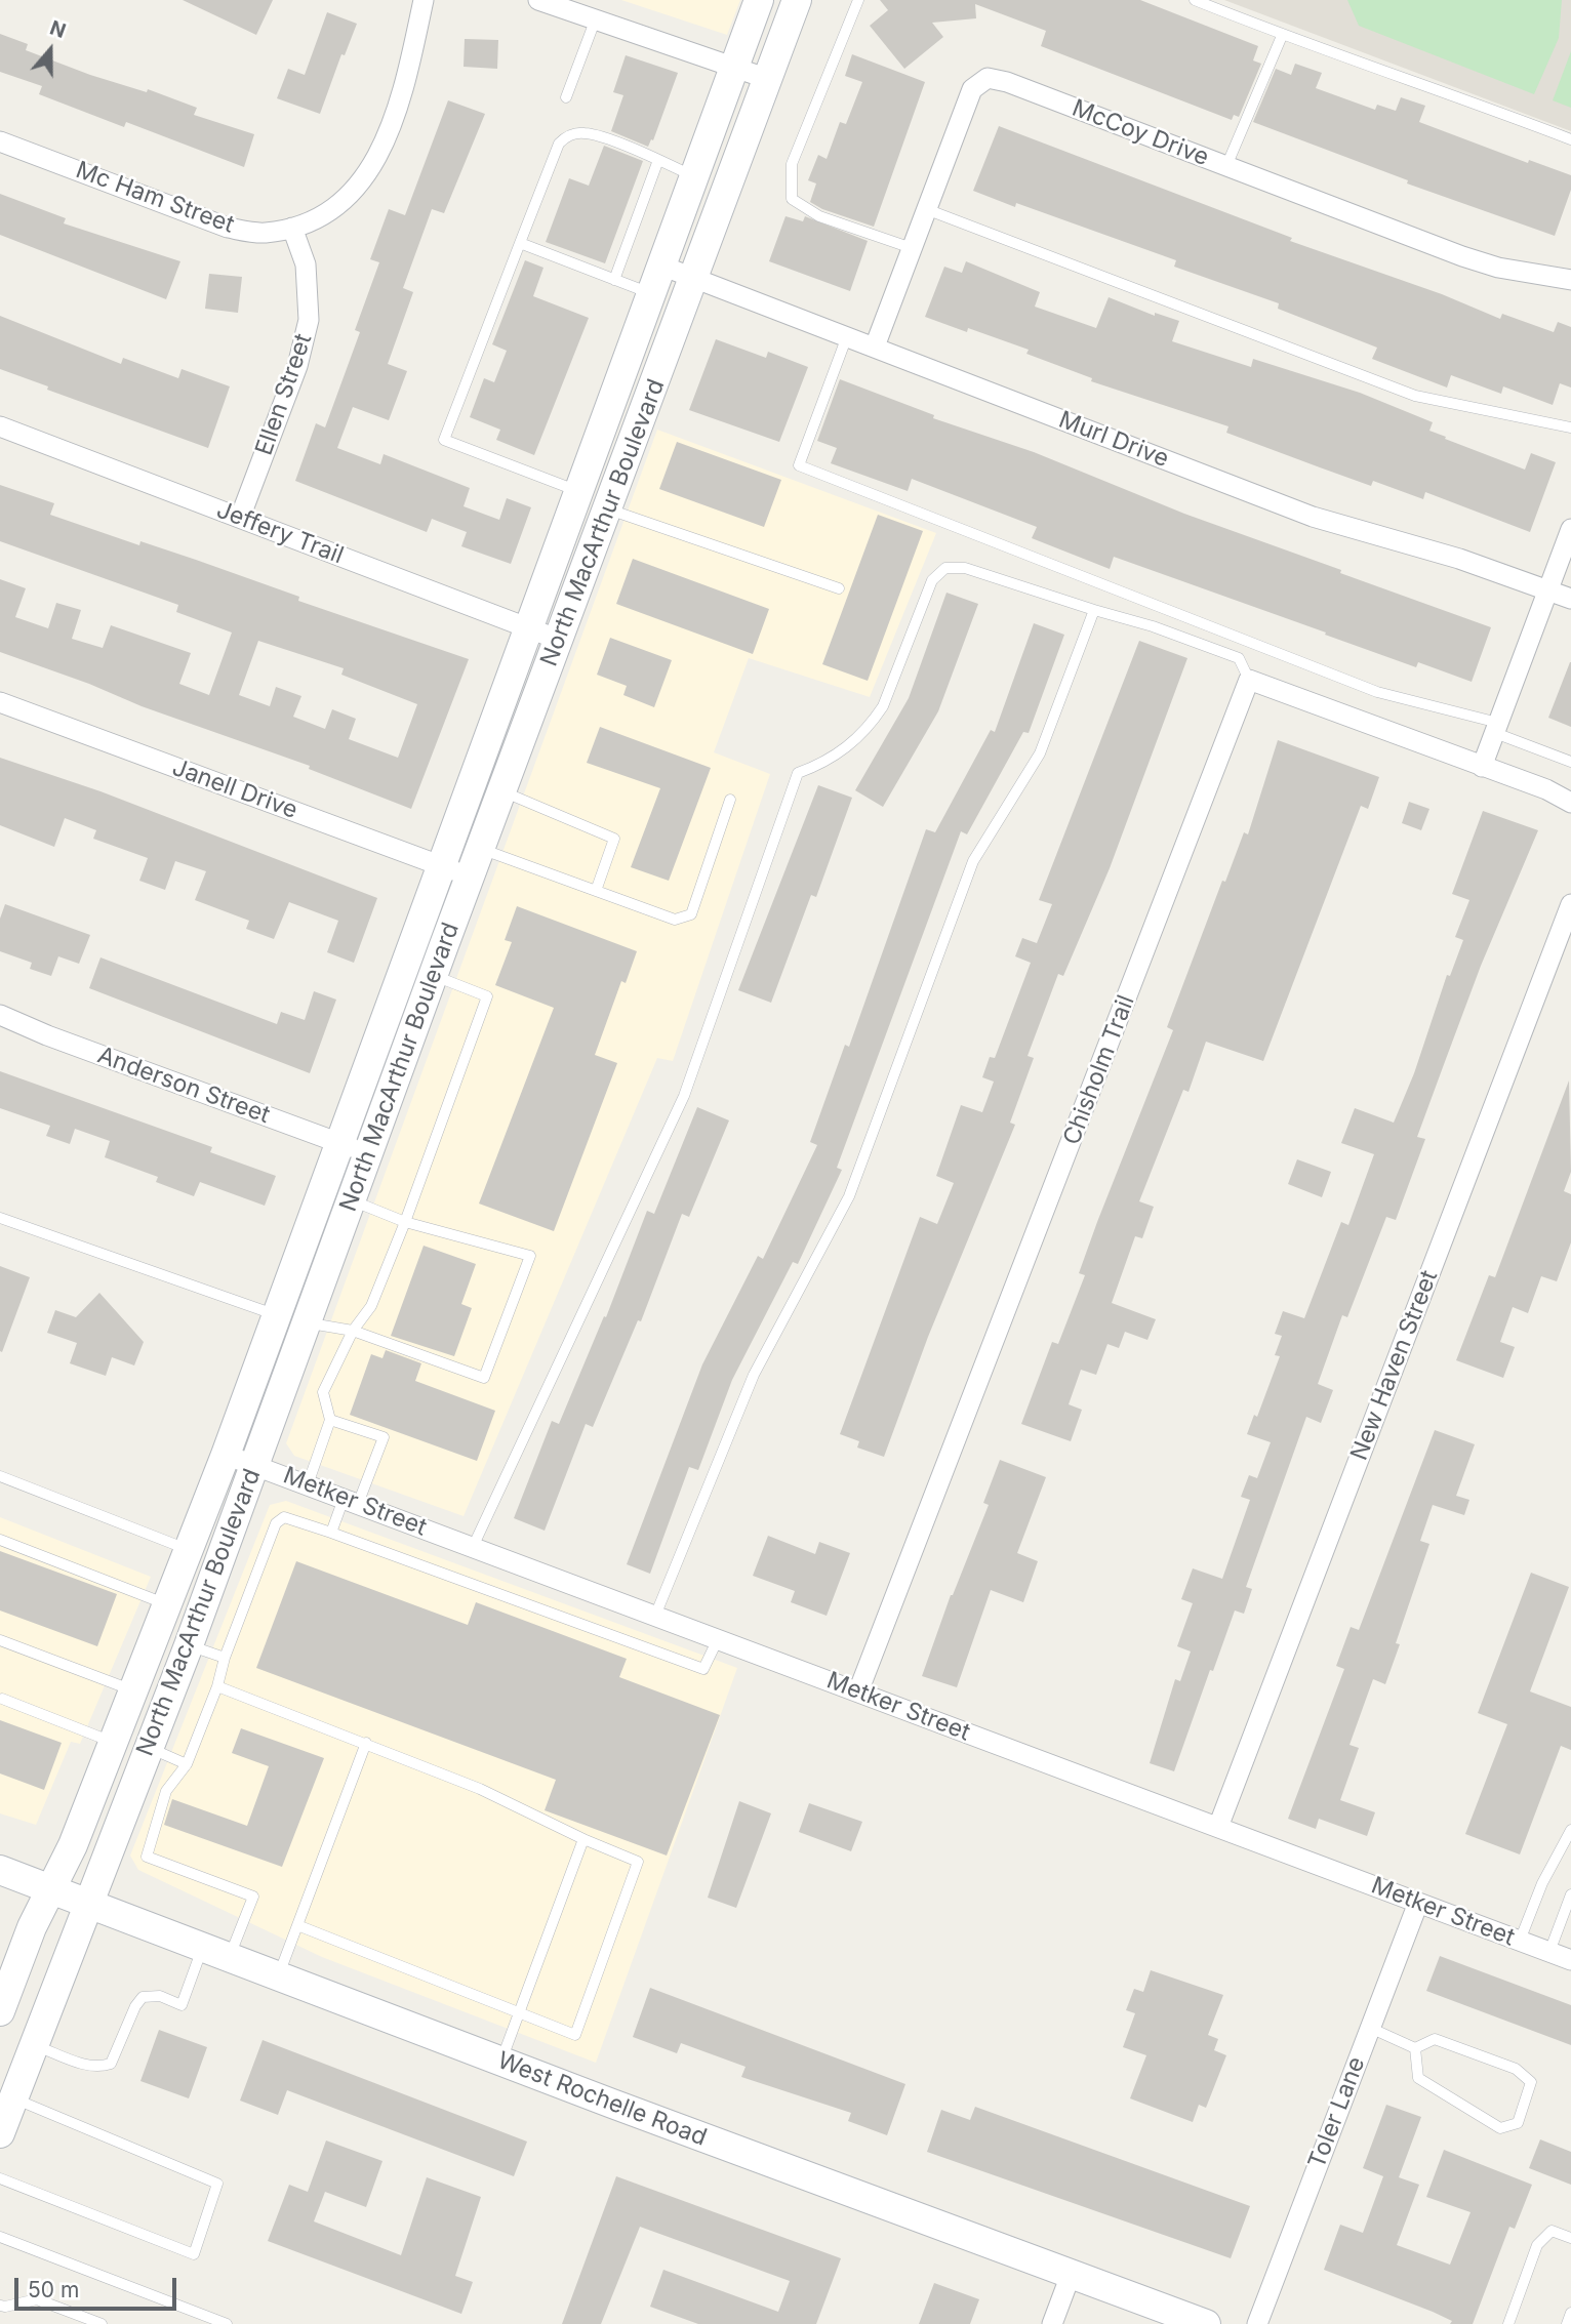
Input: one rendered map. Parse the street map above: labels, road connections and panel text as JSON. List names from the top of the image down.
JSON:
{
  "streets": {
    "main road": ["North MacArthur Boulevard", "West Rochelle Road"],
    "street": [
      "McCoy Drive",
      "Mc Ham Street",
      "Ellen Street",
      "Murl Drive",
      "Jeffery Trail",
      "Janell Drive",
      "Chisholm Trail",
      "Anderson Street",
      "New Haven Street",
      "Metker Street",
      "Toler Lane"
    ]
  },
  "crossings": [
    ["McCoy Drive", "Murl Drive"],
    ["Mc Ham Street", "Ellen Street"],
    ["Ellen Street", "Jeffery Trail"],
    ["Murl Drive", "North MacArthur Boulevard"],
    ["North MacArthur Boulevard", "Jeffery Trail"],
    ["North MacArthur Boulevard", "Janell Drive"],
    ["North MacArthur Boulevard", "Anderson Street"],
    ["North MacArthur Boulevard", "Metker Street"],
    ["North MacArthur Boulevard", "West Rochelle Road"],
    ["Chisholm Trail", "Metker Street"],
    ["New Haven Street", "Metker Street"],
    ["Metker Street", "Toler Lane"]
  ],
  "scale_bar": "50 m",
  "north": "top"
}
